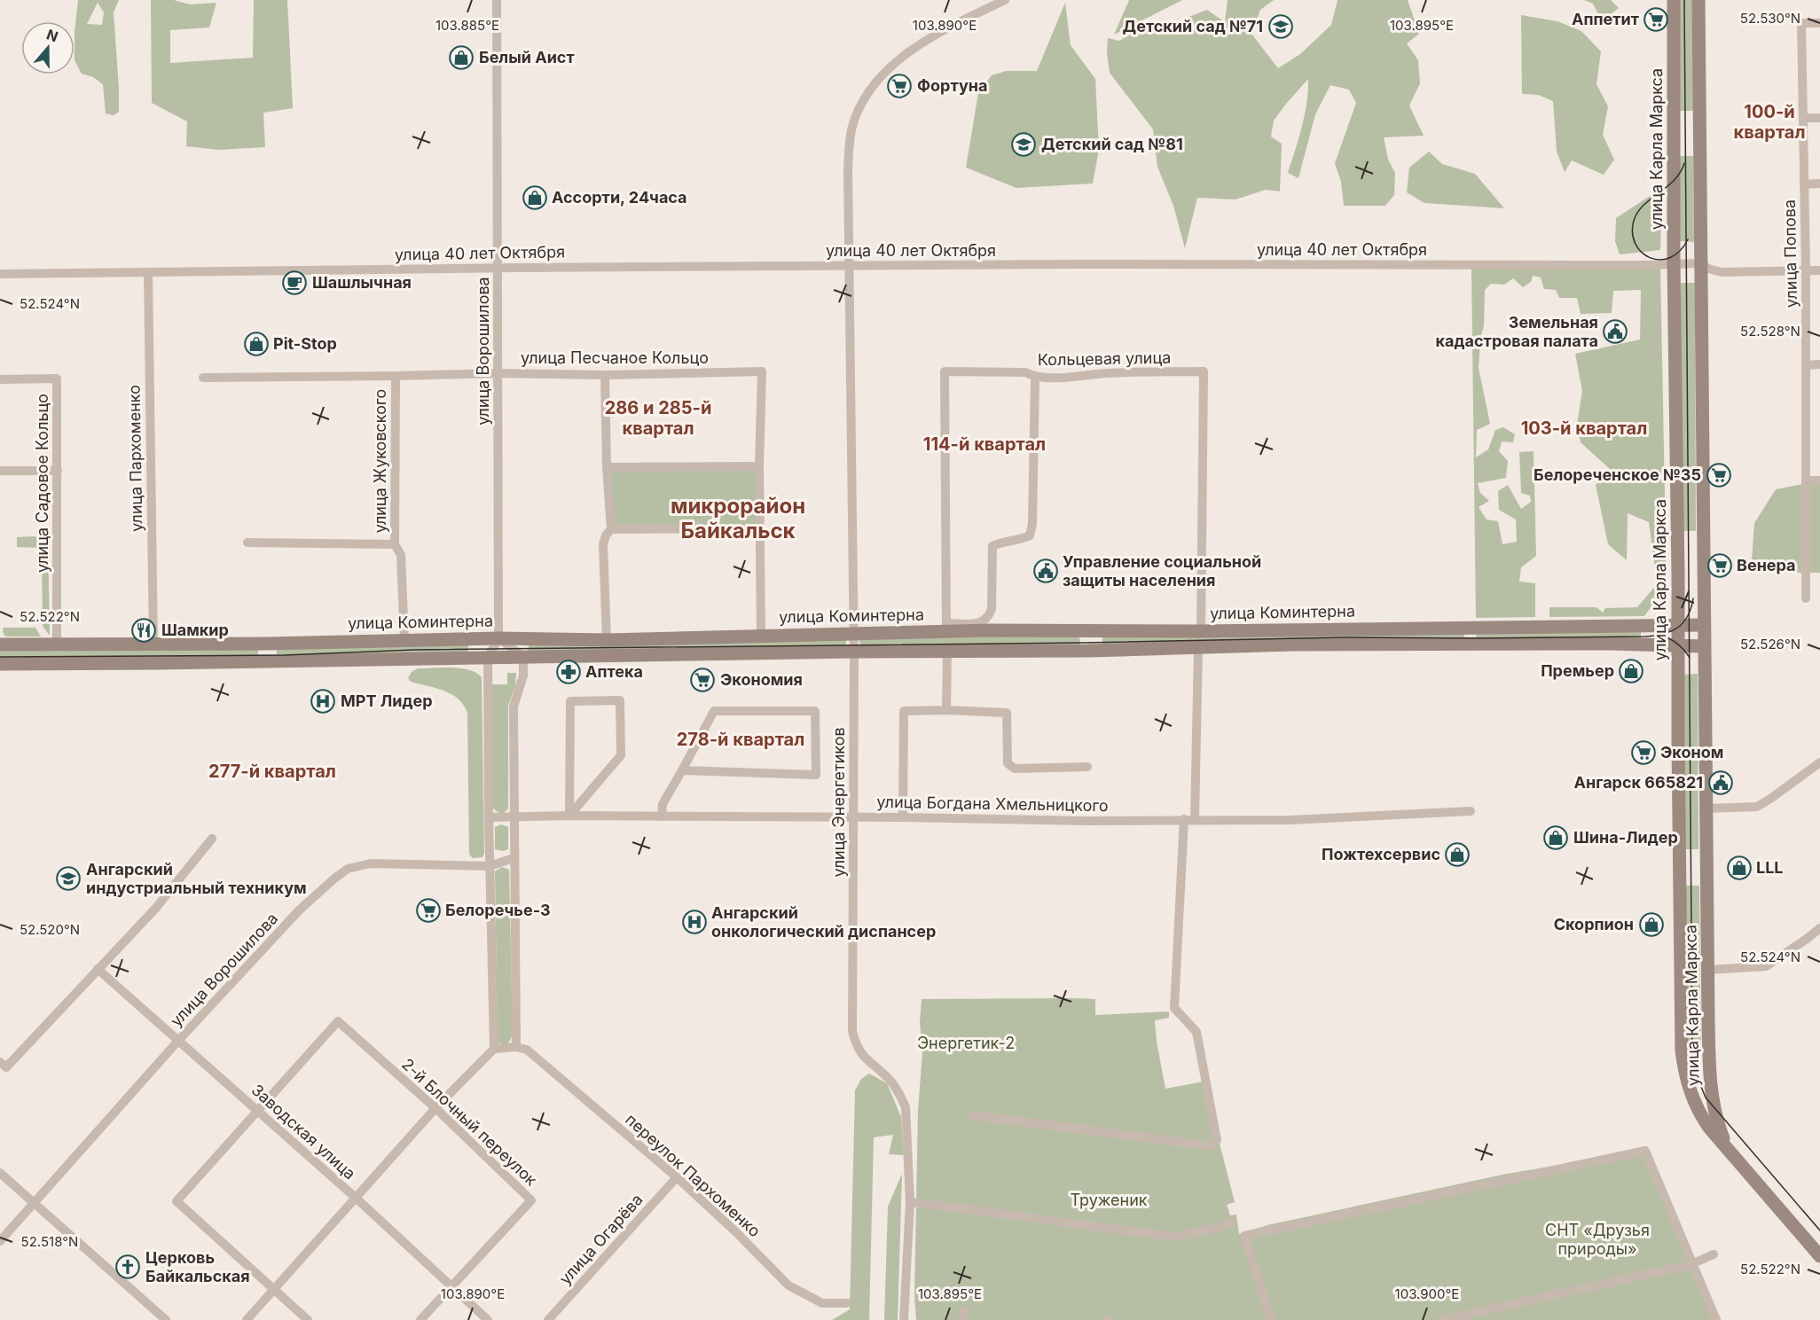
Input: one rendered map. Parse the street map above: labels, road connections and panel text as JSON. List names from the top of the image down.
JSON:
{
  "streets": {
    "street": [
      "улица Карла Маркса",
      "улица 40 лет Октября",
      "улица Попова",
      "улица Ворошилова",
      "улица Песчаное Кольцо",
      "Кольцевая улица",
      "улица Пархоменко",
      "улица Жуковского",
      "улица Садовое Кольцо",
      "улица Коминтерна",
      "улица Энергетиков",
      "улица Богдана Хмельницкого",
      "2-й Блочный переулок",
      "Заводская улица",
      "переулок Пархоменко",
      "улица Огарёва"
    ]
  },
  "crossings": [
    ["улица Карла Маркса", "улица 40 лет Октября"],
    ["улица Карла Маркса", "улица Коминтерна"],
    ["улица 40 лет Октября", "улица Попова"],
    ["улица 40 лет Октября", "улица Ворошилова"],
    ["улица 40 лет Октября", "улица Пархоменко"],
    ["улица 40 лет Октября", "улица Энергетиков"],
    ["улица Ворошилова", "улица Песчаное Кольцо"],
    ["улица Ворошилова", "улица Коминтерна"],
    ["улица Ворошилова", "Заводская улица"],
    ["улица Песчаное Кольцо", "улица Жуковского"],
    ["улица Песчаное Кольцо", "улица Коминтерна"],
    ["Кольцевая улица", "улица Коминтерна"],
    ["улица Пархоменко", "улица Коминтерна"],
    ["улица Жуковского", "улица Коминтерна"],
    ["улица Садовое Кольцо", "улица Коминтерна"],
    ["улица Коминтерна", "улица Энергетиков"],
    ["улица Энергетиков", "улица Богдана Хмельницкого"],
    ["2-й Блочный переулок", "Заводская улица"],
    ["переулок Пархоменко", "улица Огарёва"]
  ],
  "districts": [
    "100-й квартал",
    "286 и 285-й квартал",
    "103-й квартал",
    "114-й квартал",
    "микрорайон Байкальск",
    "278-й квартал",
    "277-й квартал"
  ],
  "parks": ["Энергетик-2", "Труженик", "СНТ «Друзья природы»"],
  "places": {
    "supermarket": [
      "Аппетит",
      "Фортуна",
      "Белореченское №35",
      "Венера",
      "Экономия",
      "Эконом",
      "Белоречье-3"
    ],
    "school or university": ["Детский сад №71", "Детский сад №81", "Ангарский индустриальный техникум"],
    "shop": [
      "Белый Аист",
      "Ассорти, 24часа",
      "Pit-Stop",
      "Премьер",
      "Шина-Лидер",
      "Пожтехсервис",
      "LLL",
      "Скорпион"
    ],
    "cafe": ["Шашлычная"],
    "public building": ["Земельная кадастровая палата", "Управление социальной защиты населения", "Ангарск 665821"],
    "restaurant": ["Шамкир"],
    "pharmacy": ["Аптека"],
    "hospital": ["МРТ Лидер", "Ангарский онкологический диспансер"],
    "church": ["Церковь Байкальская"]
  },
  "north": "top",
  "coordinates": [
    "52.530°N",
    "103.890°E",
    "103.895°E",
    "103.885°E",
    "52.524°N",
    "52.528°N",
    "52.522°N",
    "52.526°N",
    "52.520°N",
    "52.518°N",
    "103.900°E"
  ]
}
